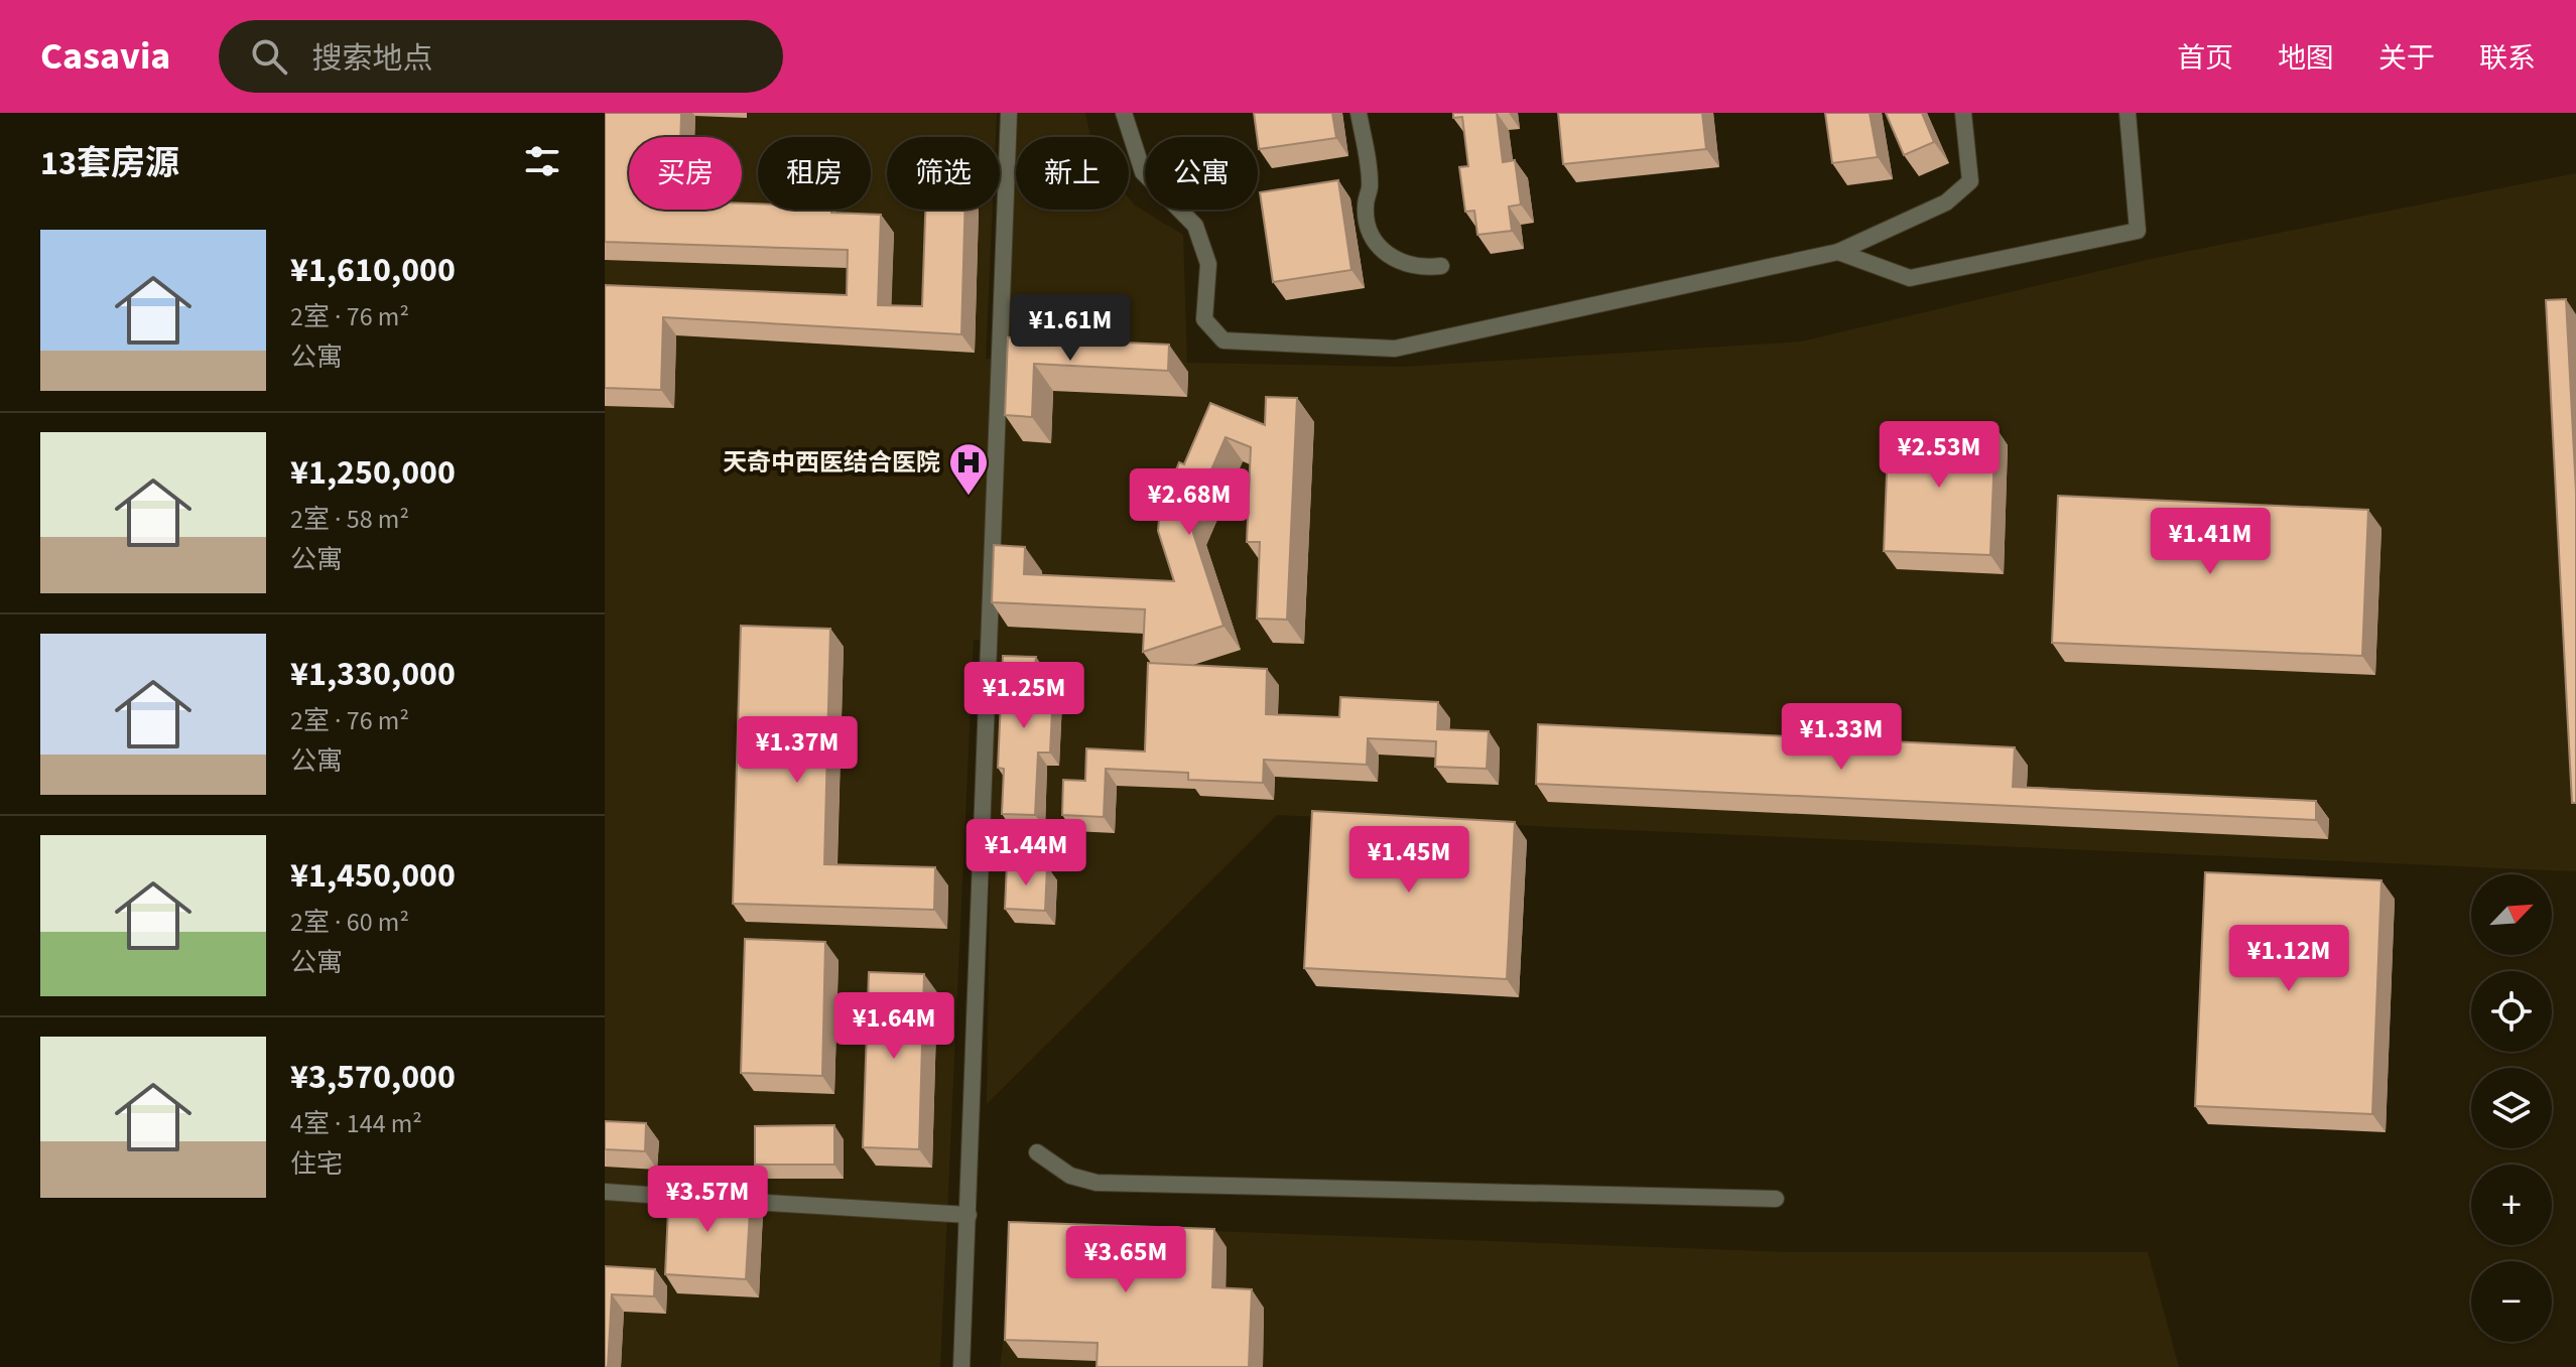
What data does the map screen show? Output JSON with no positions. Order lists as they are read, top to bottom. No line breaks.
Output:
{"places":{"hospital":["天奇中西医结合医院"]},"north":"top right","page":{"header":"Casavia","search":"搜索地点","nav":["首页","地图","关于","联系"],"heading":"13套房源","chip":["买房","租房","筛选","新上","公寓"],"list":[{"name":"¥1,610,000","note":"2室 · 76 m² · 公寓"},{"name":"¥1,250,000","note":"2室 · 58 m² · 公寓"},{"name":"¥1,330,000","note":"2室 · 76 m² · 公寓"},{"name":"¥1,450,000","note":"2室 · 60 m² · 公寓"},{"name":"¥3,570,000","note":"4室 · 144 m² · 住宅"}],"price":["¥1.61M","¥2.53M","¥2.68M","¥1.41M","¥1.25M","¥1.33M","¥1.37M","¥1.44M","¥1.45M","¥1.12M","¥1.64M","¥3.57M","¥3.65M"],"map_buttons":["+","−"]}}
